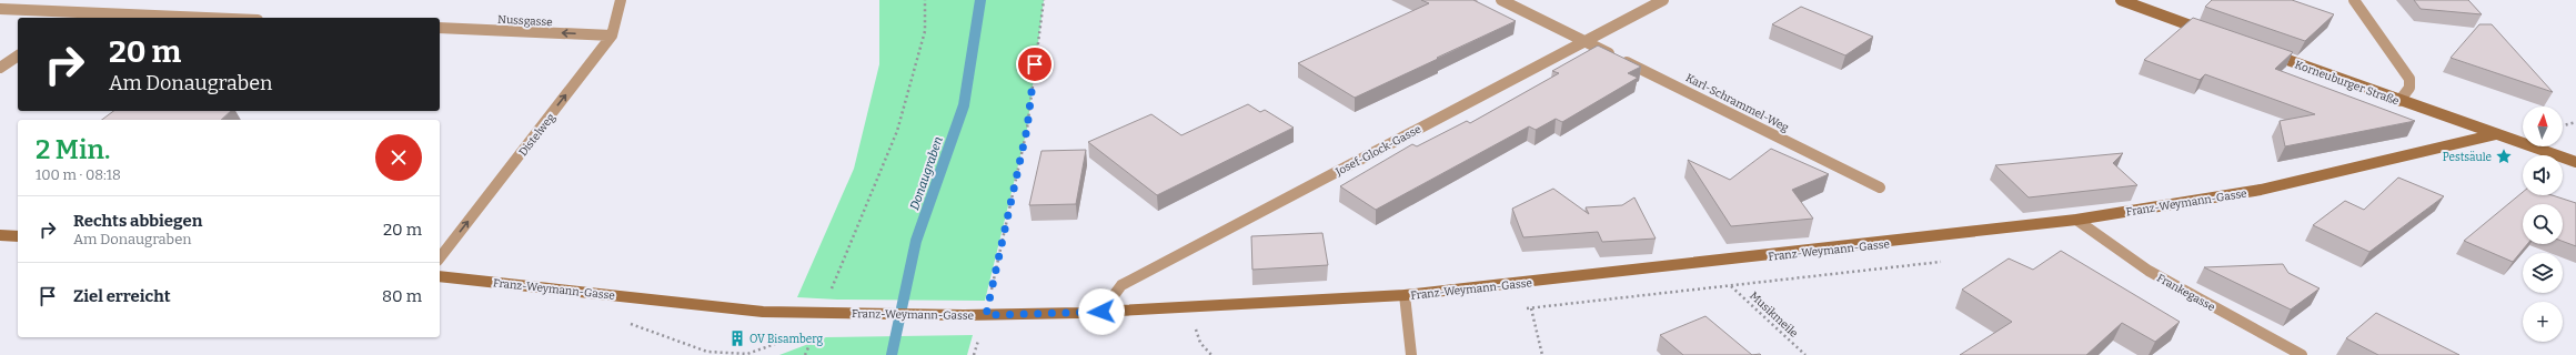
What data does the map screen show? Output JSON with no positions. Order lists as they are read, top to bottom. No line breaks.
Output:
{"streets":{"street":["Nussgasse","Korneuburger Straße","Karl-Schrammel-Weg","Distelweg","Josef-Glock-Gasse","Franz-Weymann-Gasse","Frankegasse"],"path":["Musikmeile"]},"crossings":[["Nussgasse","Distelweg"],["Korneuburger Straße","Franz-Weymann-Gasse"],["Karl-Schrammel-Weg","Josef-Glock-Gasse"],["Josef-Glock-Gasse","Franz-Weymann-Gasse"],["Franz-Weymann-Gasse","Frankegasse"]],"one_way":["Nussgasse","Distelweg"],"water":["Donaugraben"],"places":{"place":["Pestsäule"],"building":["OV Bisamberg"]},"north":"top","page":{"turn":["20 m","Am Donaugraben"],"map_buttons":"+","heading":["2 Min.","100 m · 08:18"],"list":[{"name":"Rechts abbiegen","note":"Am Donaugraben","value":"20 m"},{"name":"Ziel erreicht","value":"80 m"}]}}
